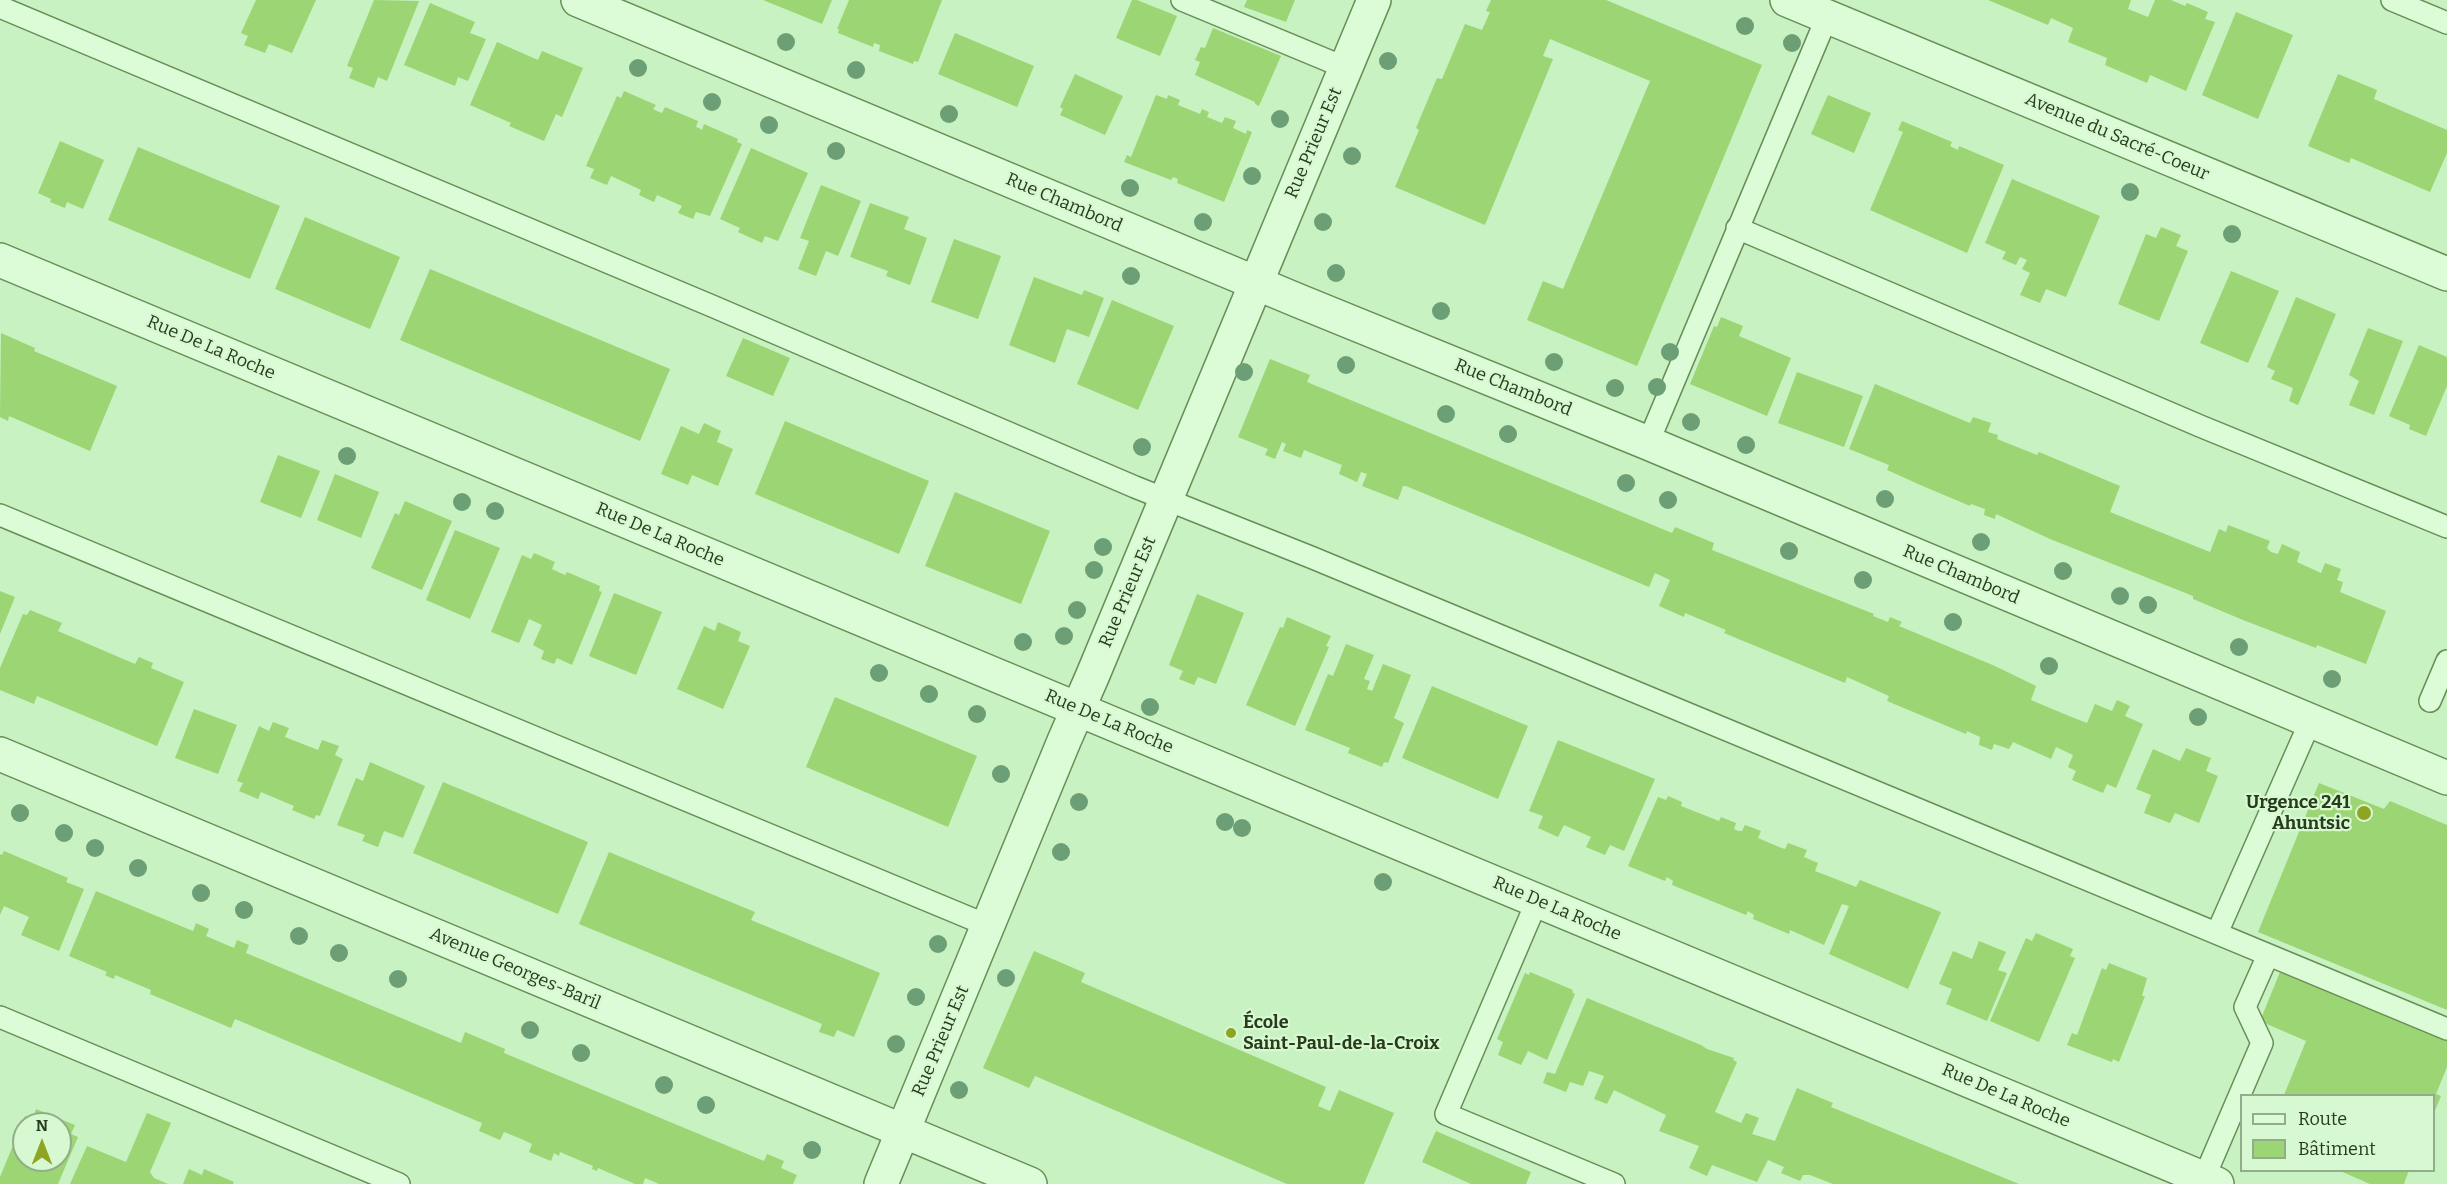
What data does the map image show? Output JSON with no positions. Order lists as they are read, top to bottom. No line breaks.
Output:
{"streets":{"street":["Avenue du Sacré-Coeur","Rue Prieur Est","Rue Chambord","Rue De La Roche","Avenue Georges-Baril"]},"crossings":[["Rue Prieur Est","Rue Chambord"],["Rue Prieur Est","Rue De La Roche"],["Rue Prieur Est","Avenue Georges-Baril"]],"places":["Urgence 241 Ahuntsic","École Saint-Paul-de-la-Croix"],"legend":["Route","Bâtiment"],"north":"top"}
